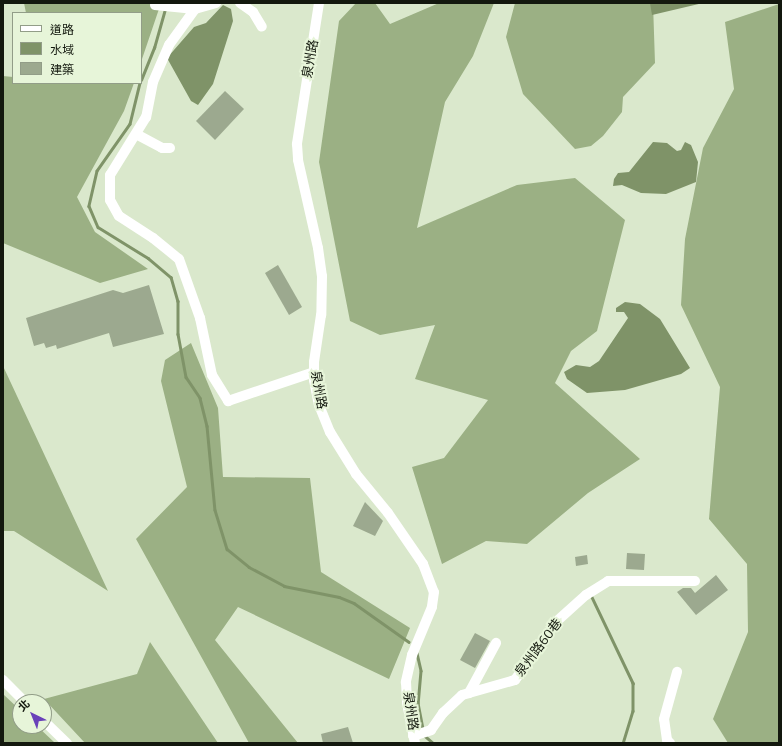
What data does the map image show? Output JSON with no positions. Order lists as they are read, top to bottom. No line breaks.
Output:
{"streets":{"street":["泉州路","泉州路60巷"]},"crossings":[["泉州路","泉州路60巷"]],"legend":["道路","水域","建築"],"north":"top left"}
